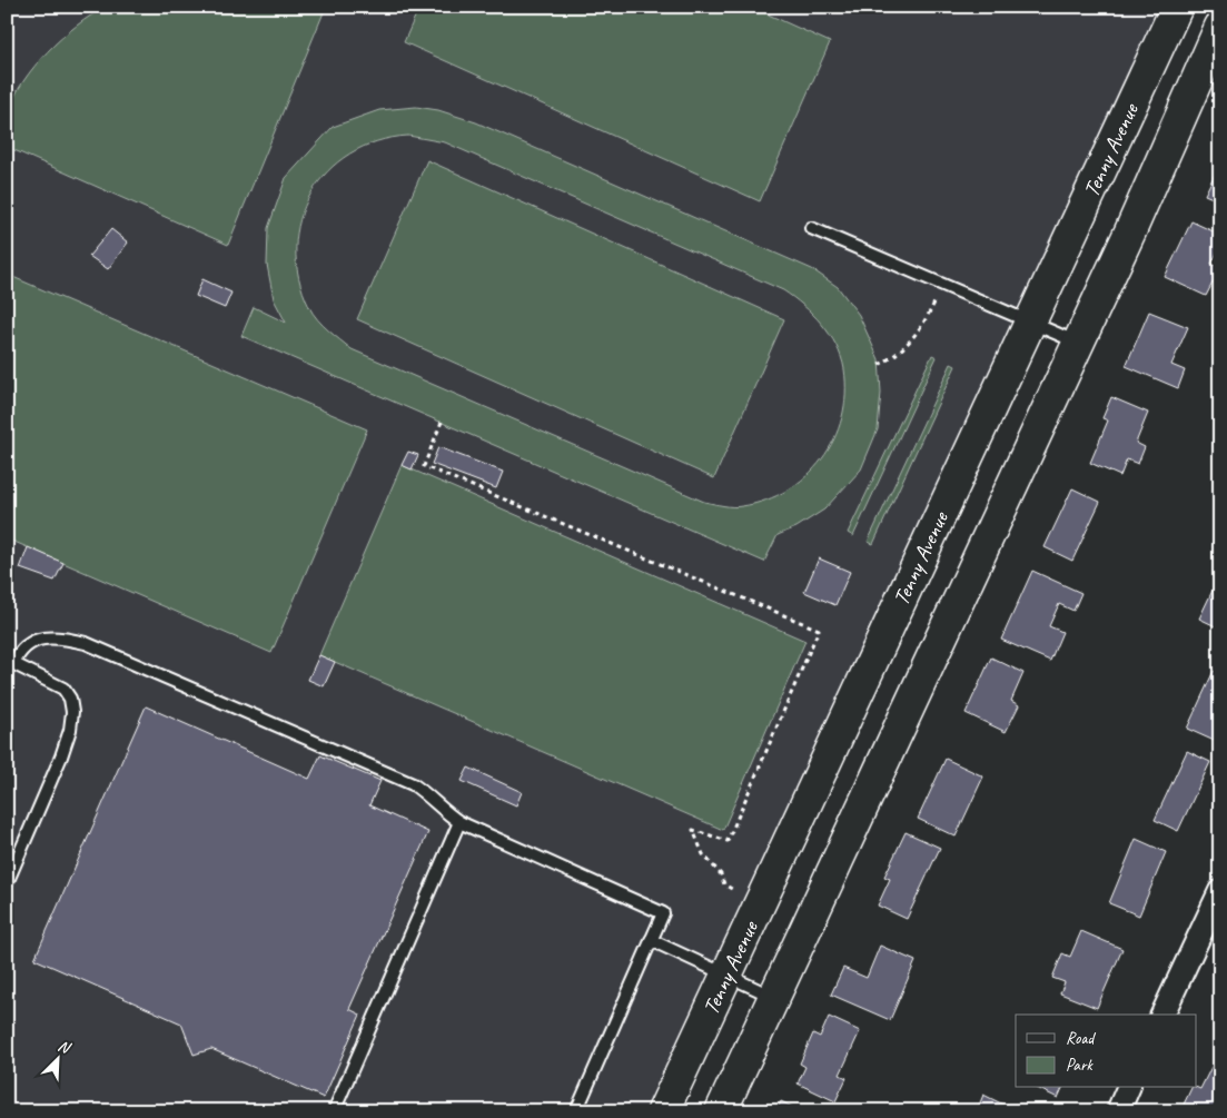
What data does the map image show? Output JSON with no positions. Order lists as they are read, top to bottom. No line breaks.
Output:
{"streets":{"street":["Tenny Avenue"]},"legend":["Road","Park"],"north":"top right"}
